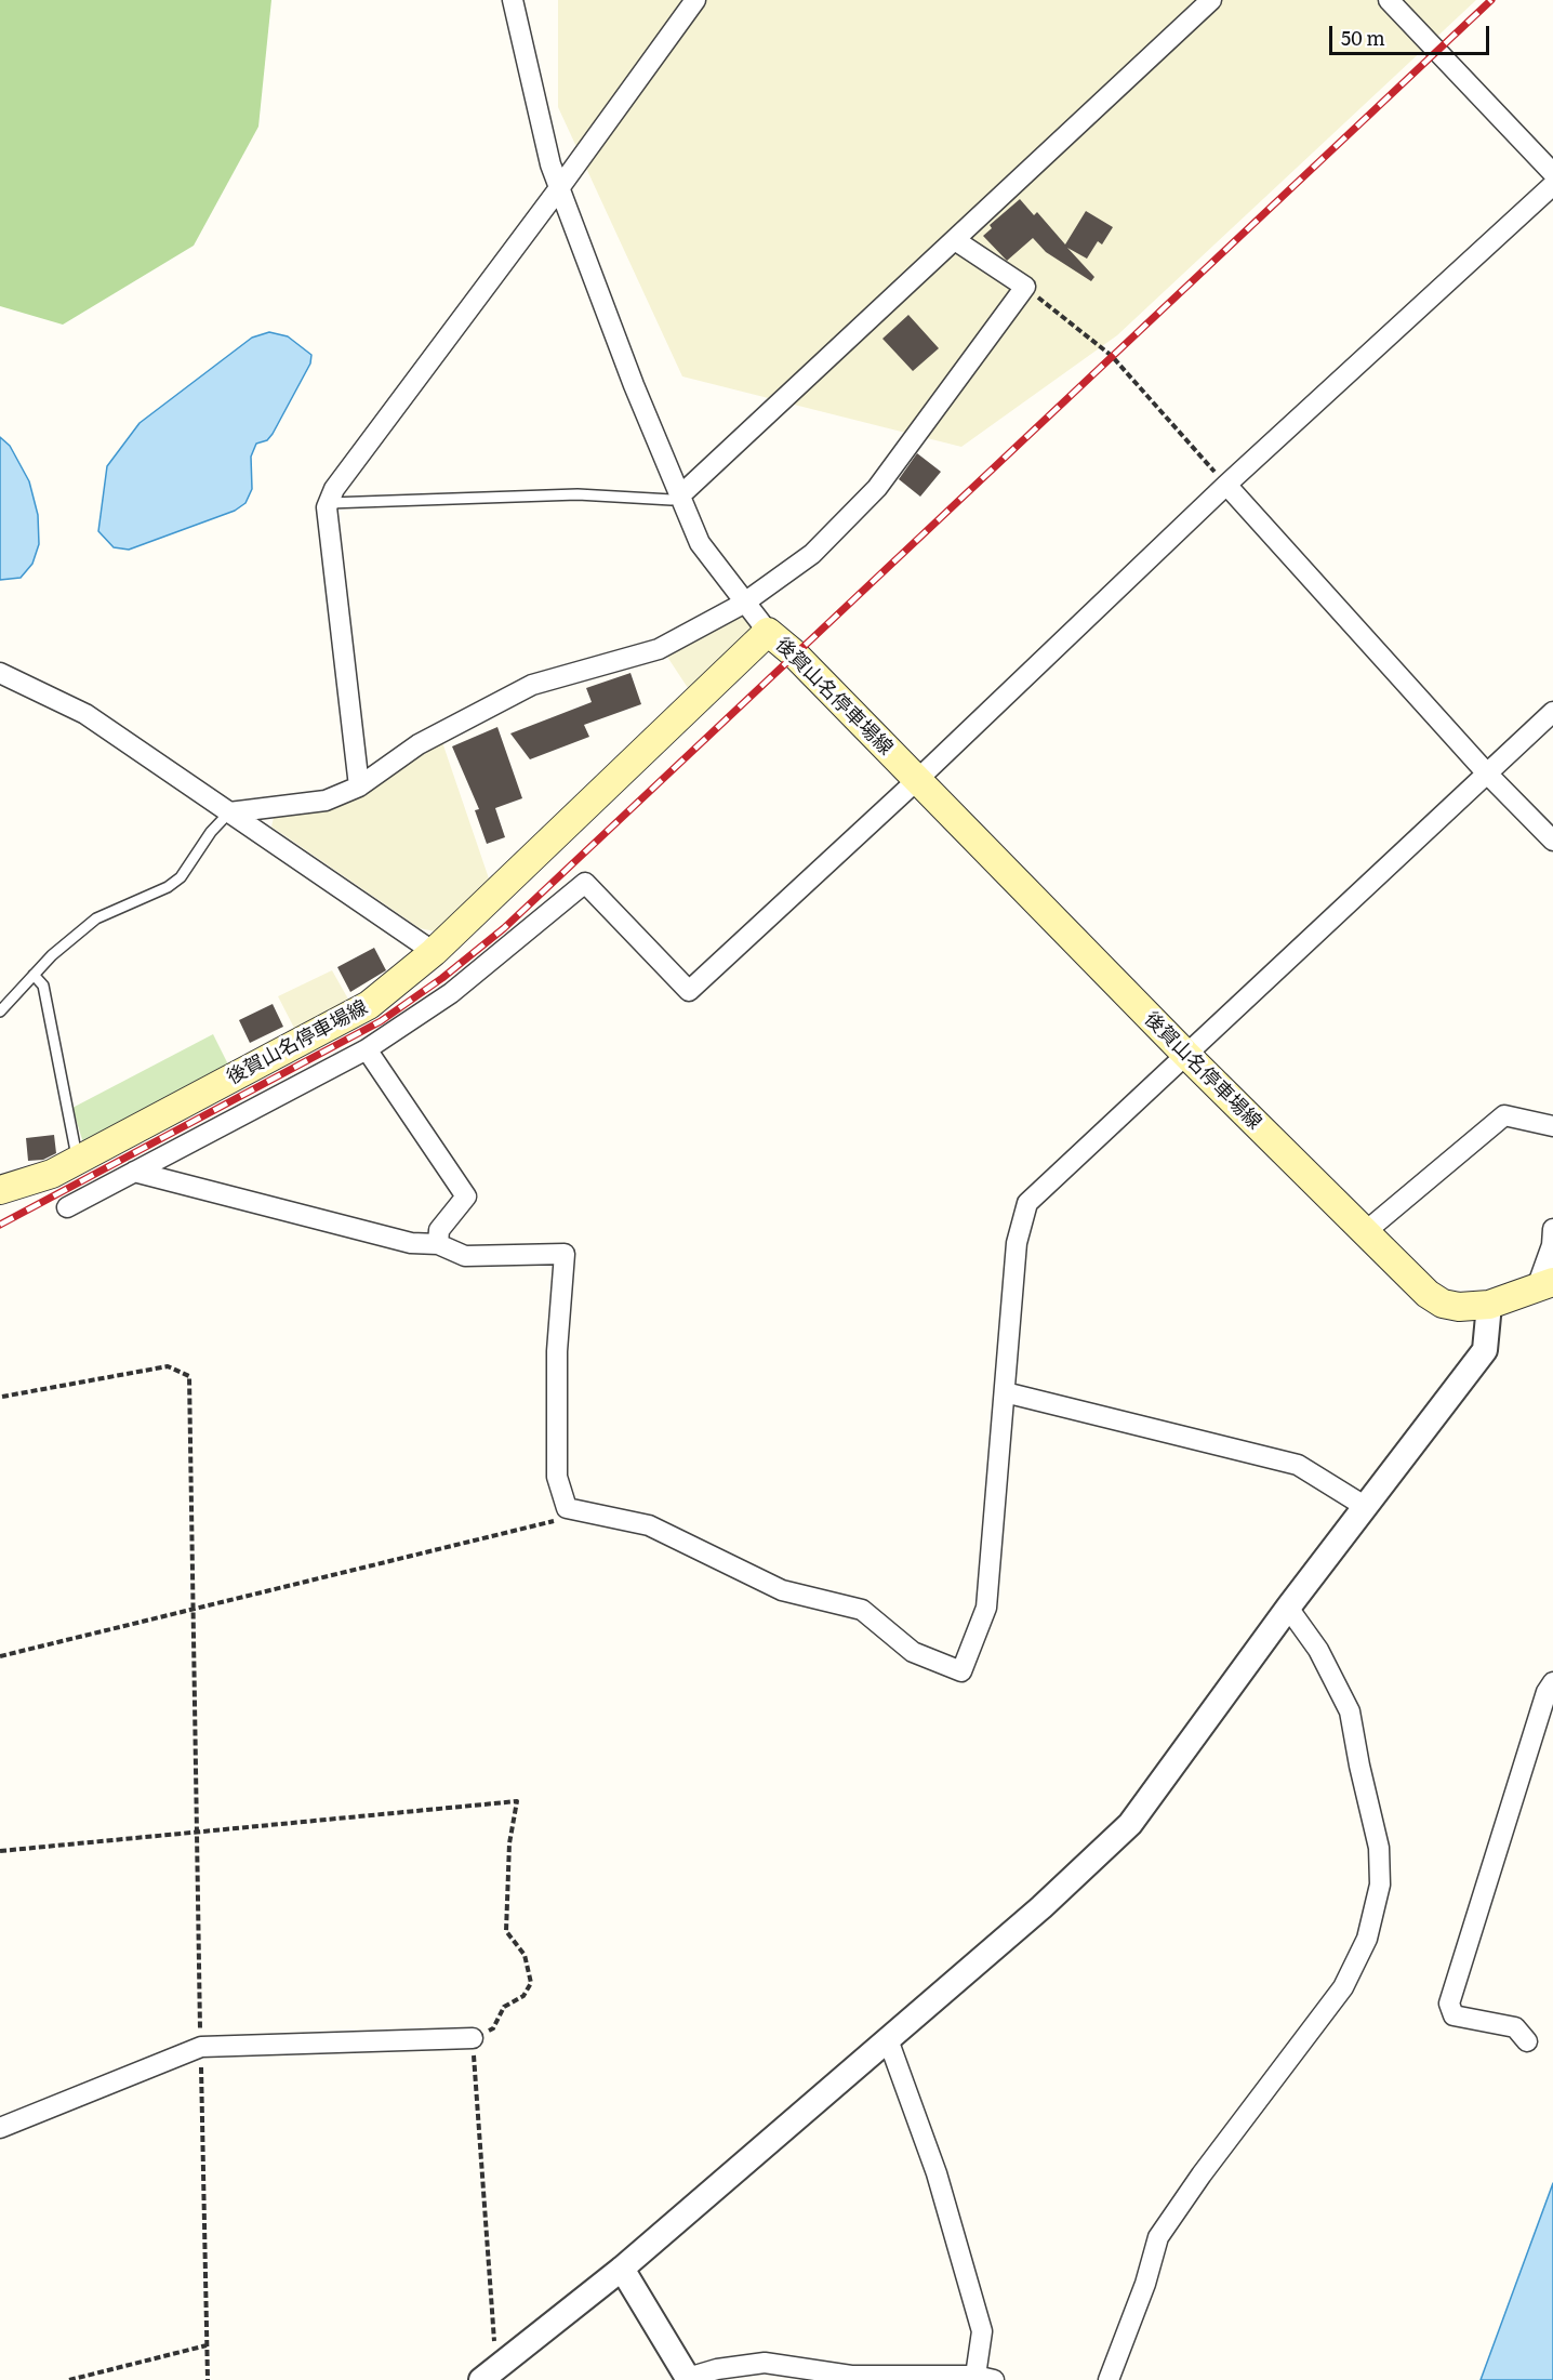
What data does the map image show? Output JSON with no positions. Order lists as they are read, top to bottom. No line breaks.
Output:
{"streets":{"main road":["後賀山名停車場線"]},"scale_bar":"50 m"}
